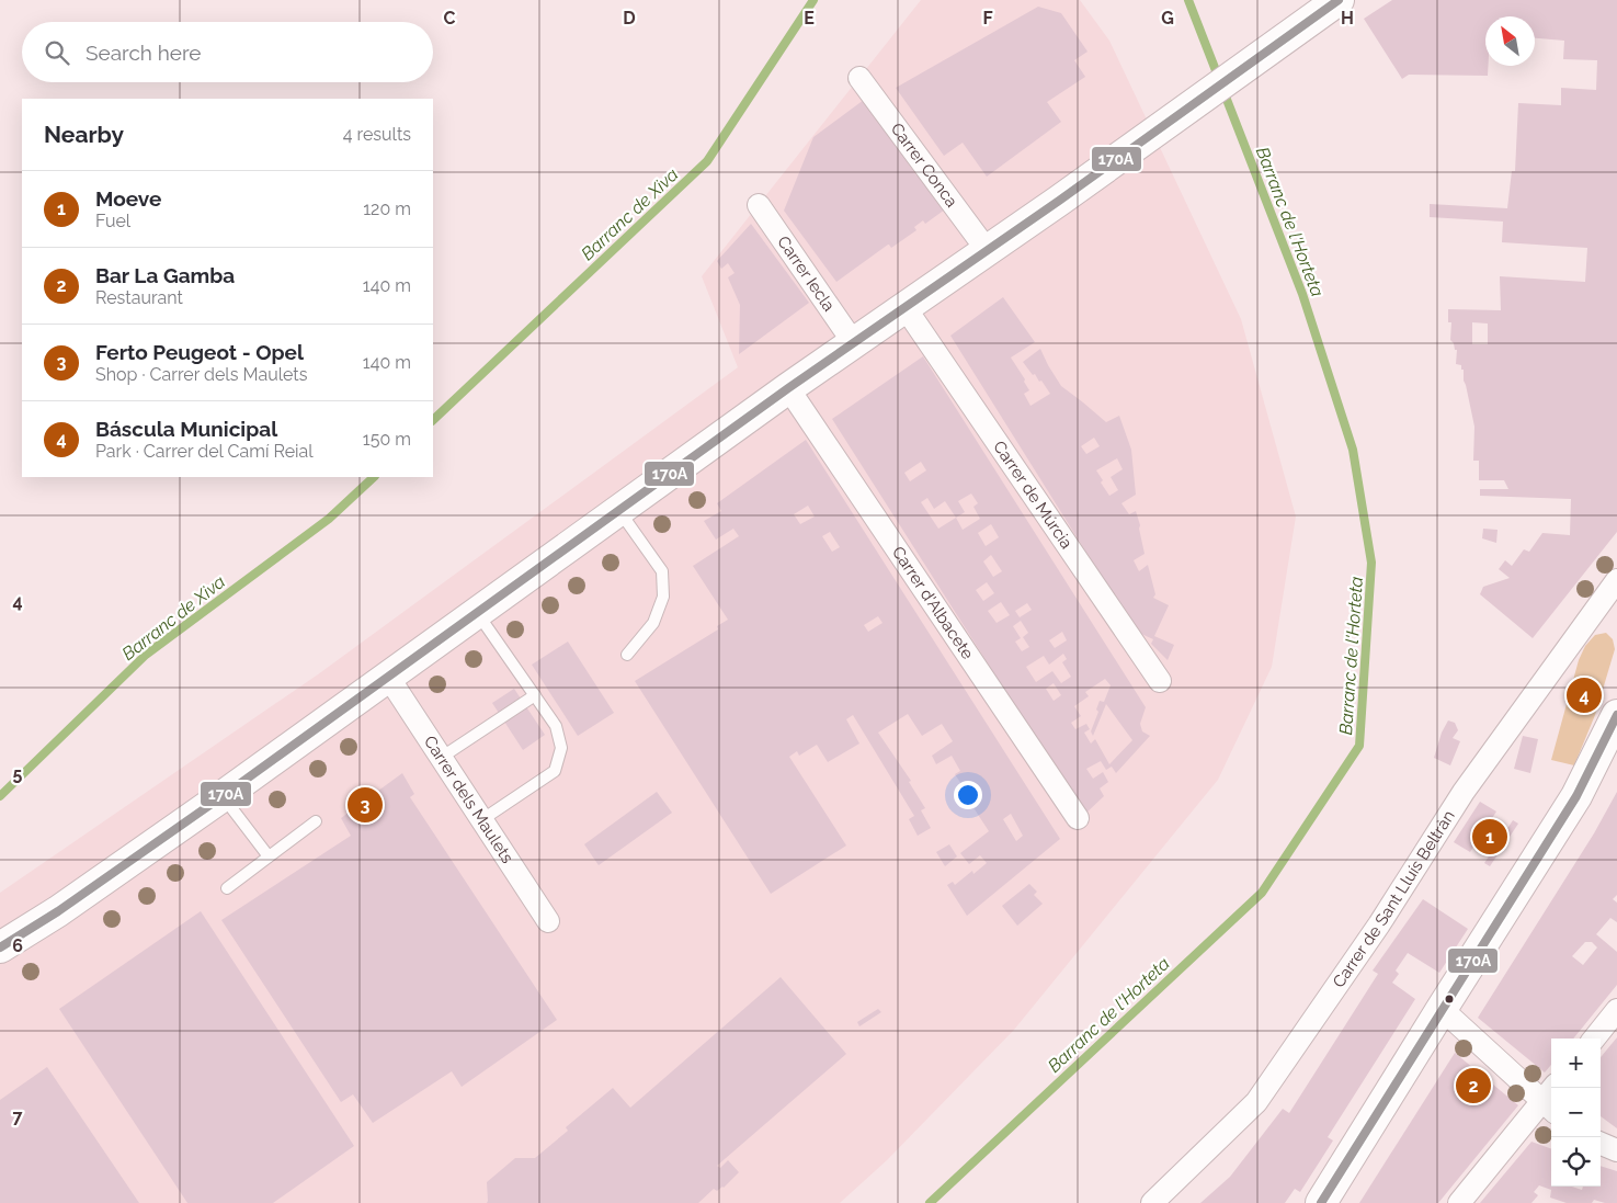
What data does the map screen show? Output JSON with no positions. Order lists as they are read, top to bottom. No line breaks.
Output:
{"streets":{"street":["Carrer Conca","Carrer Iecla","Carrer de Múrcia","Carrer d'Albacete","Carrer dels Maulets","Carrer de Sant Lluís Beltràn"]},"water":["Barranc de Xiva","Barranc de l'Horteta"],"lines":["transit line 170A"],"north":"top left","page":{"search":"Search here","heading":["Nearby","4 results"],"list":[{"mark":"1","name":"Moeve","note":"Fuel","value":"120 m"},{"mark":"2","name":"Bar La Gamba","note":"Restaurant","value":"140 m"},{"mark":"3","name":"Ferto Peugeot - Opel","note":"Shop · Carrer dels Maulets","value":"140 m"},{"mark":"4","name":"Báscula Municipal","note":"Park · Carrer del Camí Reial","value":"150 m"}],"pins":["4","3","1","2"],"map_buttons":["+","−"]},"grid":{"columns":["C","D","E","F","G","H"],"rows":["4","5","6","7"]}}
